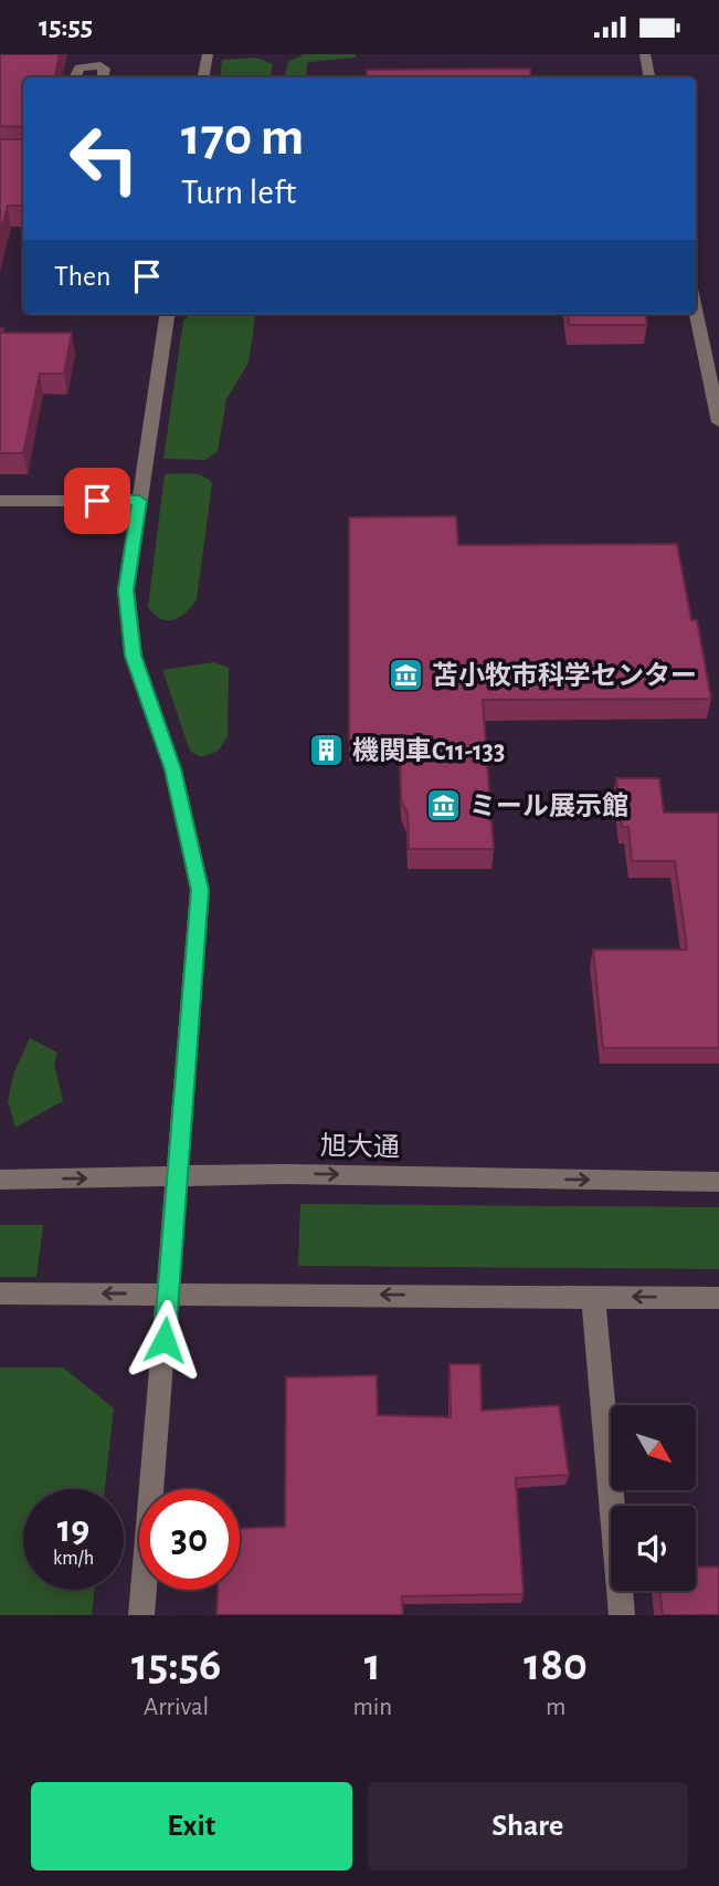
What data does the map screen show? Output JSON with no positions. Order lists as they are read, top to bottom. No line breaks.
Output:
{"streets":{"street":["旭大通"]},"places":{"museum":["苫小牧市科学センター","ミール展示館"],"building":["機関車C11-133"]},"north":"bottom right","page":{"status":"15:55","turn":["170 m","Turn left"],"then":"Then","speed":"19 km/h","limit":"30","eta":["15:56","Arrival","1","min","180","m"],"buttons":["Exit","Share"]}}
